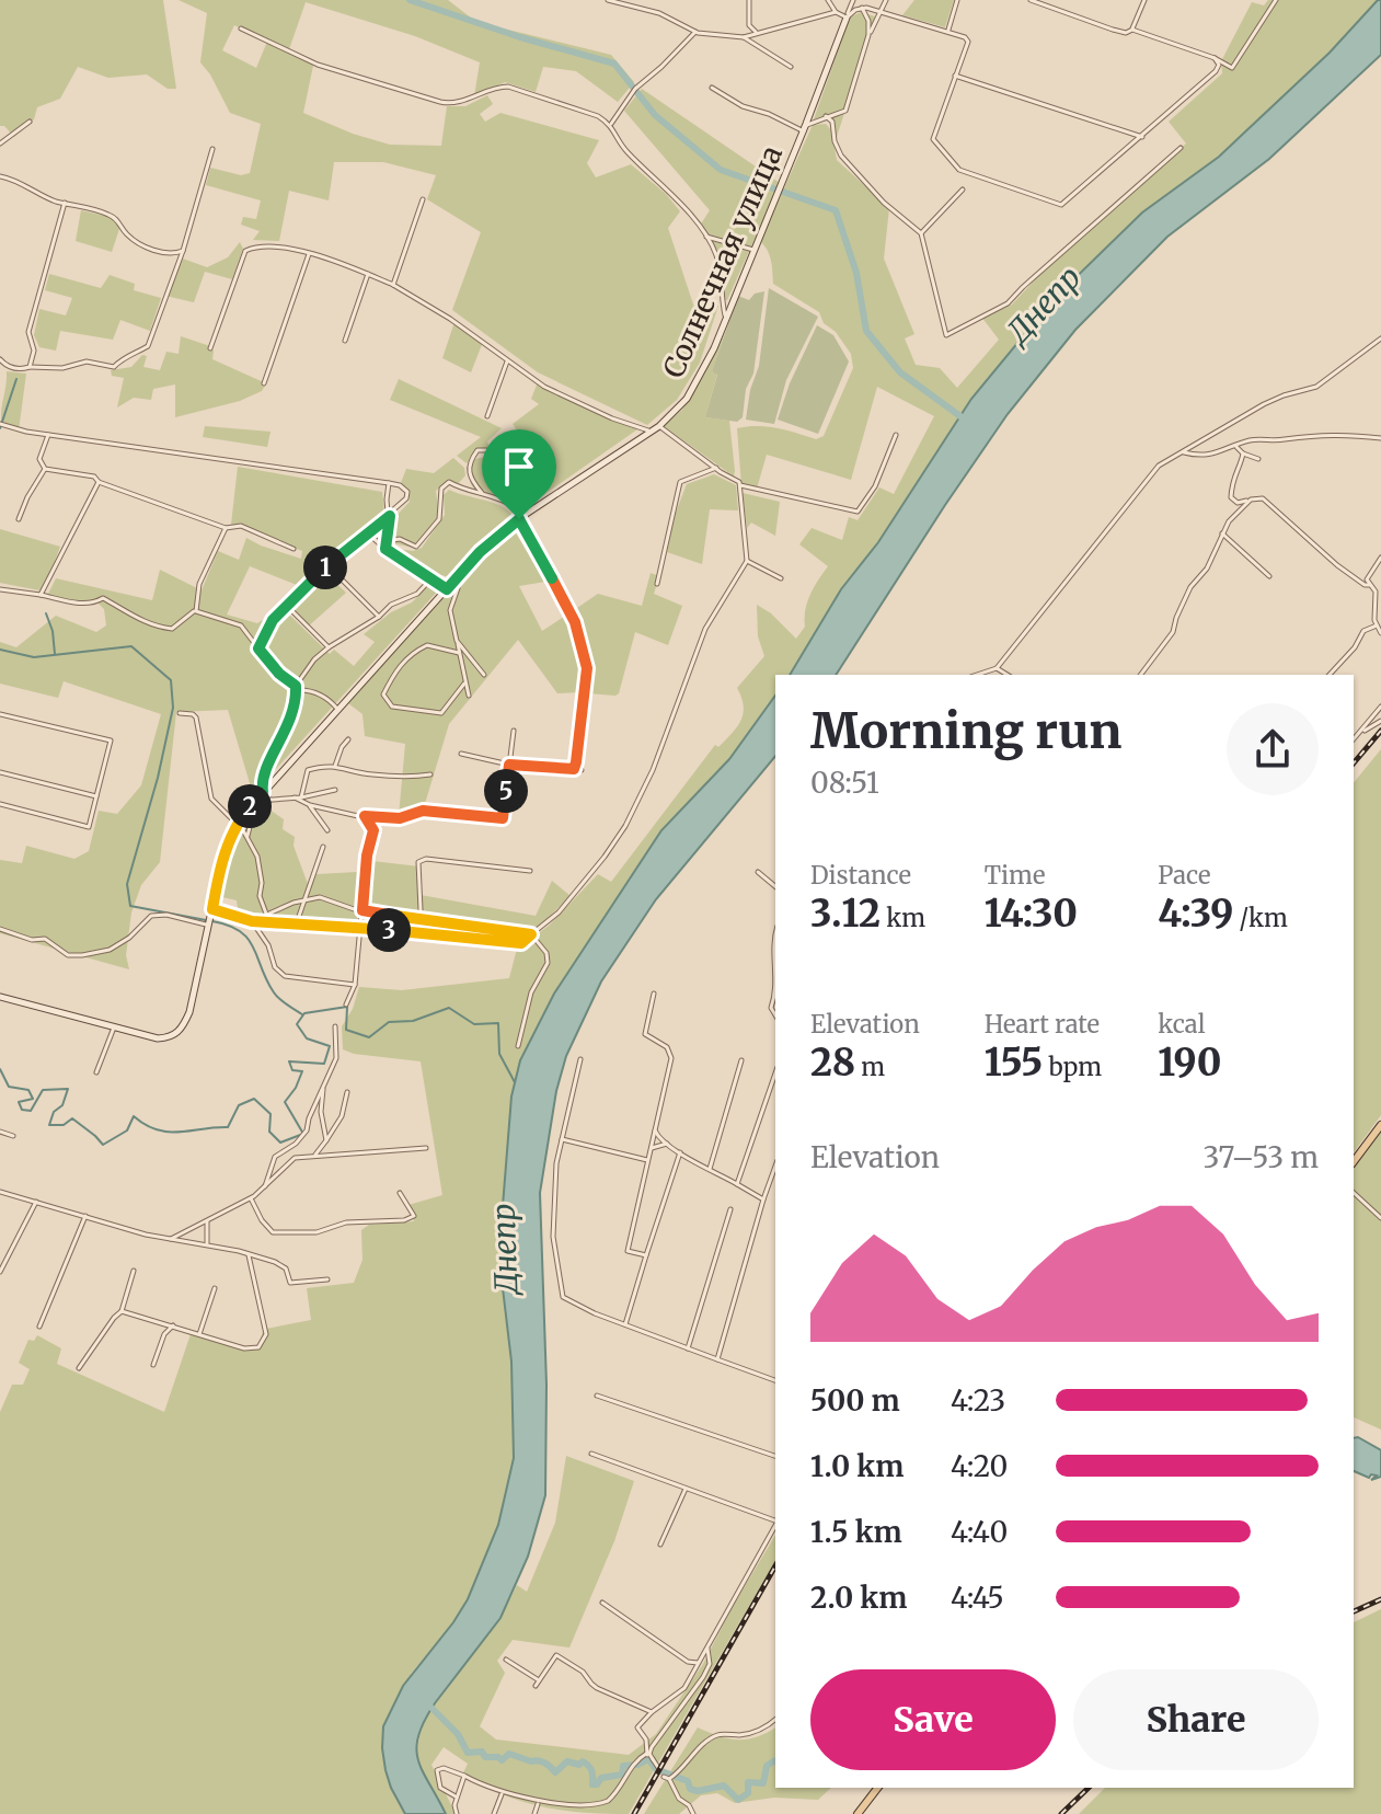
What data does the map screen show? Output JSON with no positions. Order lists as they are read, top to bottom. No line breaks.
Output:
{"streets":{"street":["Солнечная улица"]},"water":["Днепр"],"page":{"pins":["1","5","2","3"],"heading":["Morning run","08:51"],"stats":[["Distance","3.12 km"],["Time","14:30"],["Pace","4:39 /km"],["Elevation","28 m"],["Heart rate","155 bpm"],["kcal","190"]],"chart":["Elevation","37–53 m"],"list":[{"name":"500 m","note":"4:23"},{"name":"1.0 km","note":"4:20"},{"name":"1.5 km","note":"4:40"},{"name":"2.0 km","note":"4:45"}],"buttons":["Save","Share"]}}
